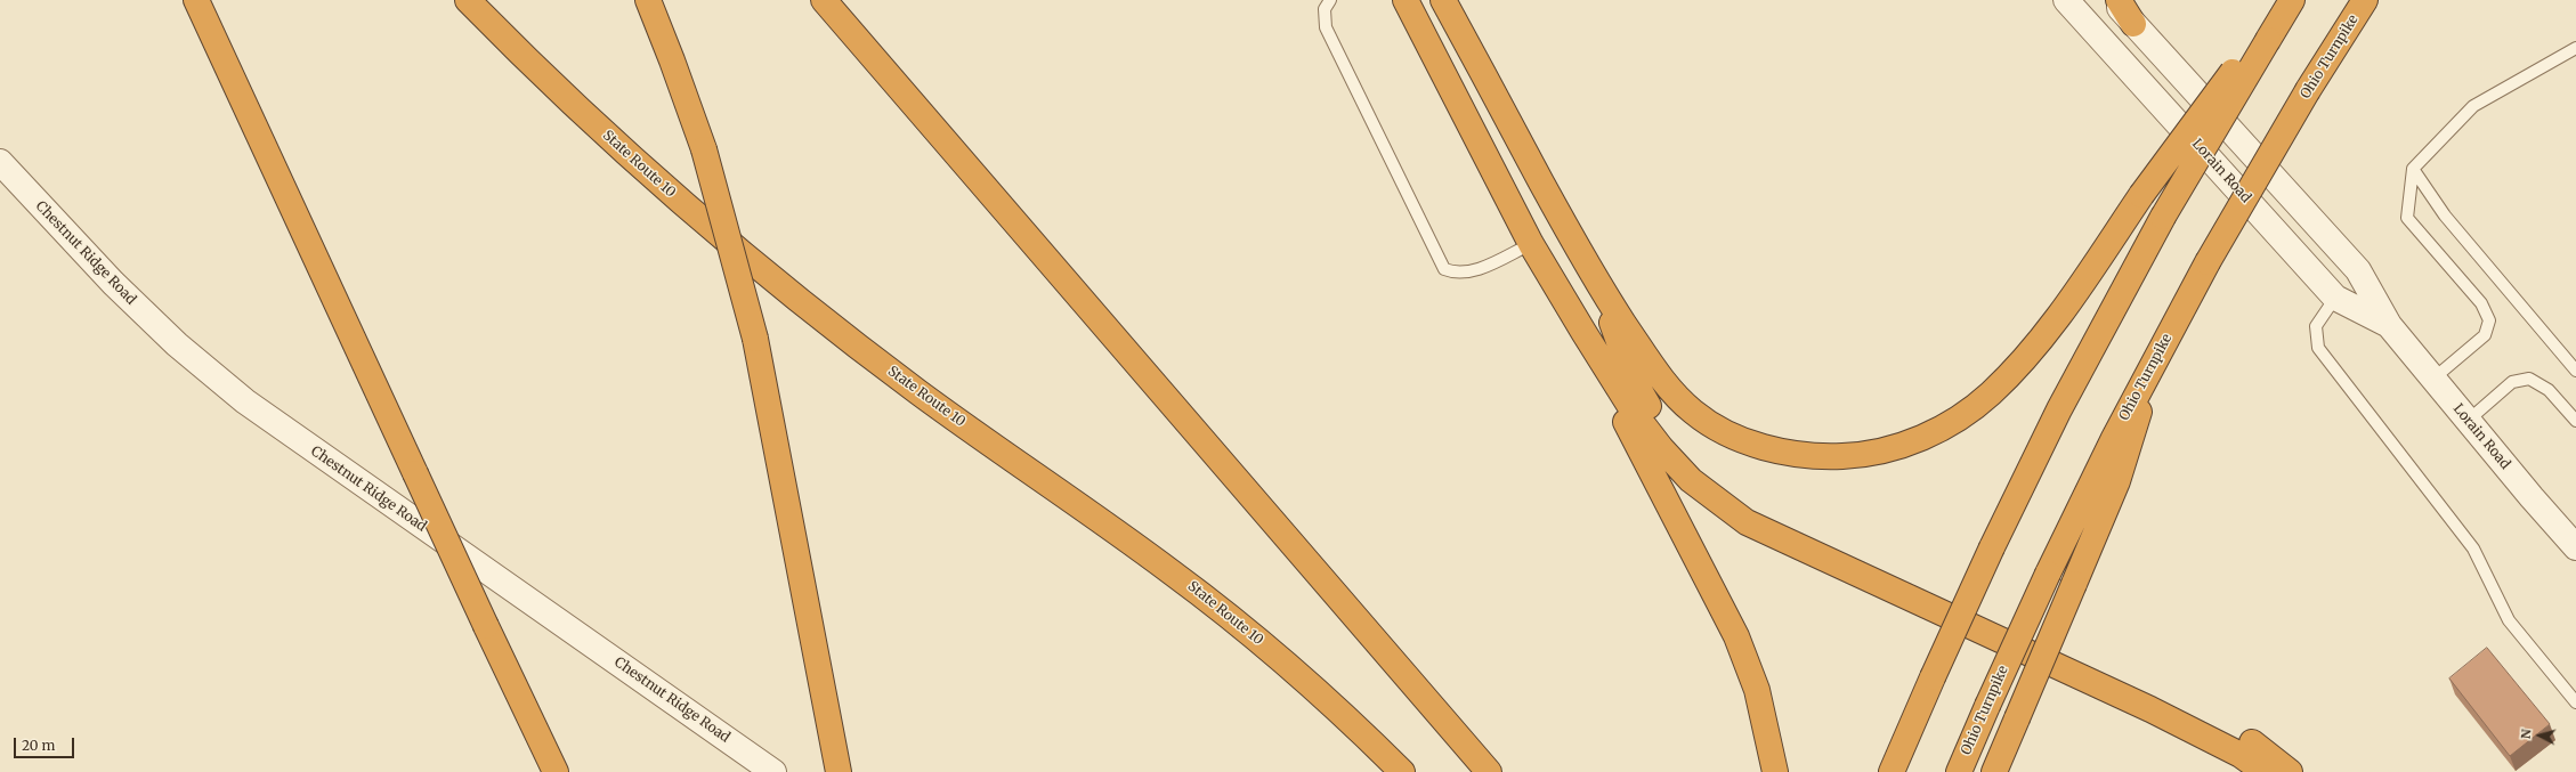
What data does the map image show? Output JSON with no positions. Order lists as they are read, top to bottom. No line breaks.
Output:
{"streets":{"highway":["Ohio Turnpike","State Route 10"],"street":["Lorain Road","Chestnut Ridge Road"]},"scale_bar":"20 m","north":"left"}
